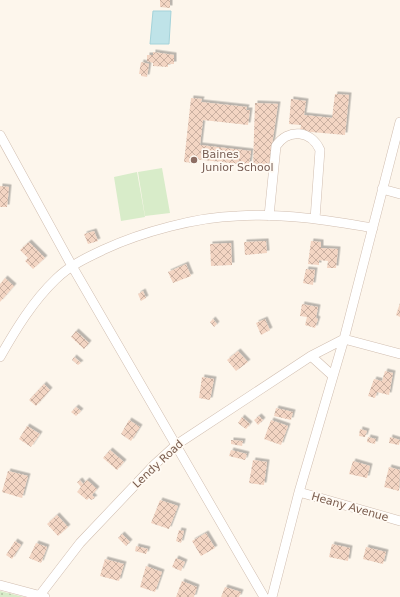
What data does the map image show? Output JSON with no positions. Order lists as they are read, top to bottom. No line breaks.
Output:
{"streets":{"street":["Lendy Road","Heany Avenue"]},"places":["Baines Junior School"]}
